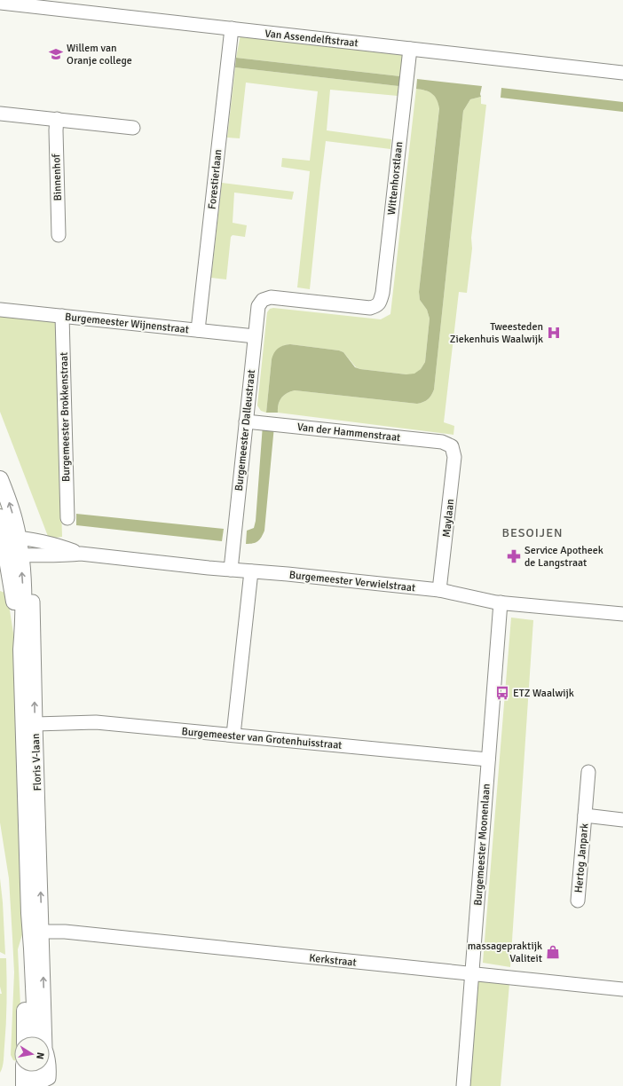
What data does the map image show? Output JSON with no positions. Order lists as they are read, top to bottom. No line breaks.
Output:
{"streets":{"street":["Van Assendelftstraat","Binnenhof","Wittenhorstlaan","Forestierlaan","Burgemeester Wijnenstraat","Burgemeester Brokkenstraat","Burgemeester Dalleustraat","Van der Hammenstraat","Maylaan","Burgemeester Verwielstraat","Burgemeester van Grotenhuisstraat","Floris V-laan","Burgemeester Moonenlaan","Hertog Janpark","Kerkstraat"]},"crossings":[["Van Assendelftstraat","Wittenhorstlaan"],["Van Assendelftstraat","Forestierlaan"],["Wittenhorstlaan","Burgemeester Dalleustraat"],["Forestierlaan","Burgemeester Wijnenstraat"],["Burgemeester Wijnenstraat","Burgemeester Brokkenstraat"],["Burgemeester Wijnenstraat","Burgemeester Dalleustraat"],["Burgemeester Dalleustraat","Van der Hammenstraat"],["Burgemeester Dalleustraat","Burgemeester Verwielstraat"],["Van der Hammenstraat","Maylaan"],["Maylaan","Burgemeester Verwielstraat"],["Burgemeester Verwielstraat","Floris V-laan"],["Burgemeester Verwielstraat","Burgemeester Moonenlaan"],["Burgemeester van Grotenhuisstraat","Floris V-laan"],["Burgemeester van Grotenhuisstraat","Burgemeester Moonenlaan"],["Floris V-laan","Kerkstraat"],["Burgemeester Moonenlaan","Kerkstraat"]],"districts":["BESOIJEN"],"places":{"school or university":["Willem van Oranje college"],"hospital":["Tweesteden Ziekenhuis Waalwijk"],"pharmacy":["Service Apotheek de Langstraat"],"bus stop":["ETZ Waalwijk"],"shop":["massagepraktijk Valiteit"]},"north":"right"}
